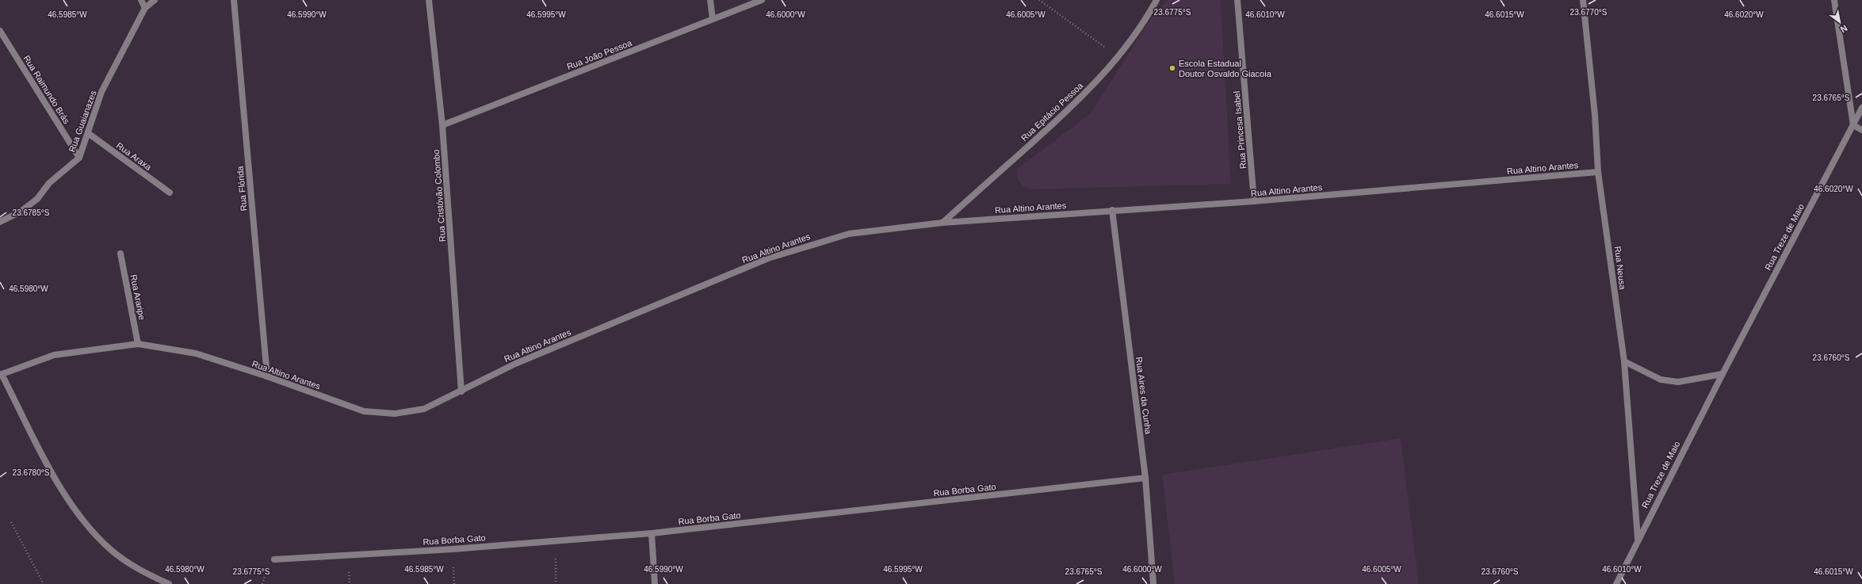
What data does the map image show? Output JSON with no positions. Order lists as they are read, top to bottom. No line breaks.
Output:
{"streets":{"street":["Rua João Pessoa","Rua Raimundo Brás","Rua Epitácio Pessoa","Rua Guaianazes","Rua Princesa Isabel","Rua Araxa","Rua Altino Arantes","Rua Flórida","Rua Cristóvão Colombo","Rua Treze de Maio","Rua Neusa","Rua Araripe","Rua Aires da Cunha","Rua Borba Gato"]},"crossings":[["Rua João Pessoa","Rua Cristóvão Colombo"],["Rua Raimundo Brás","Rua Guaianazes"],["Rua Epitácio Pessoa","Rua Altino Arantes"],["Rua Guaianazes","Rua Araxa"],["Rua Princesa Isabel","Rua Altino Arantes"],["Rua Altino Arantes","Rua Flórida"],["Rua Altino Arantes","Rua Cristóvão Colombo"],["Rua Altino Arantes","Rua Neusa"],["Rua Altino Arantes","Rua Araripe"],["Rua Altino Arantes","Rua Aires da Cunha"],["Rua Treze de Maio","Rua Neusa"],["Rua Aires da Cunha","Rua Borba Gato"]],"places":["Escola Estadual Doutor Osvaldo Giacoia"],"north":"bottom right","coordinates":["23.6770°S","23.6775°S","46.6020°W","46.5985°W","46.5990°W","46.5995°W","46.6000°W","46.6005°W","46.6010°W","46.6015°W","23.6765°S","23.6785°S","46.5980°W","23.6760°S","23.6780°S"]}
